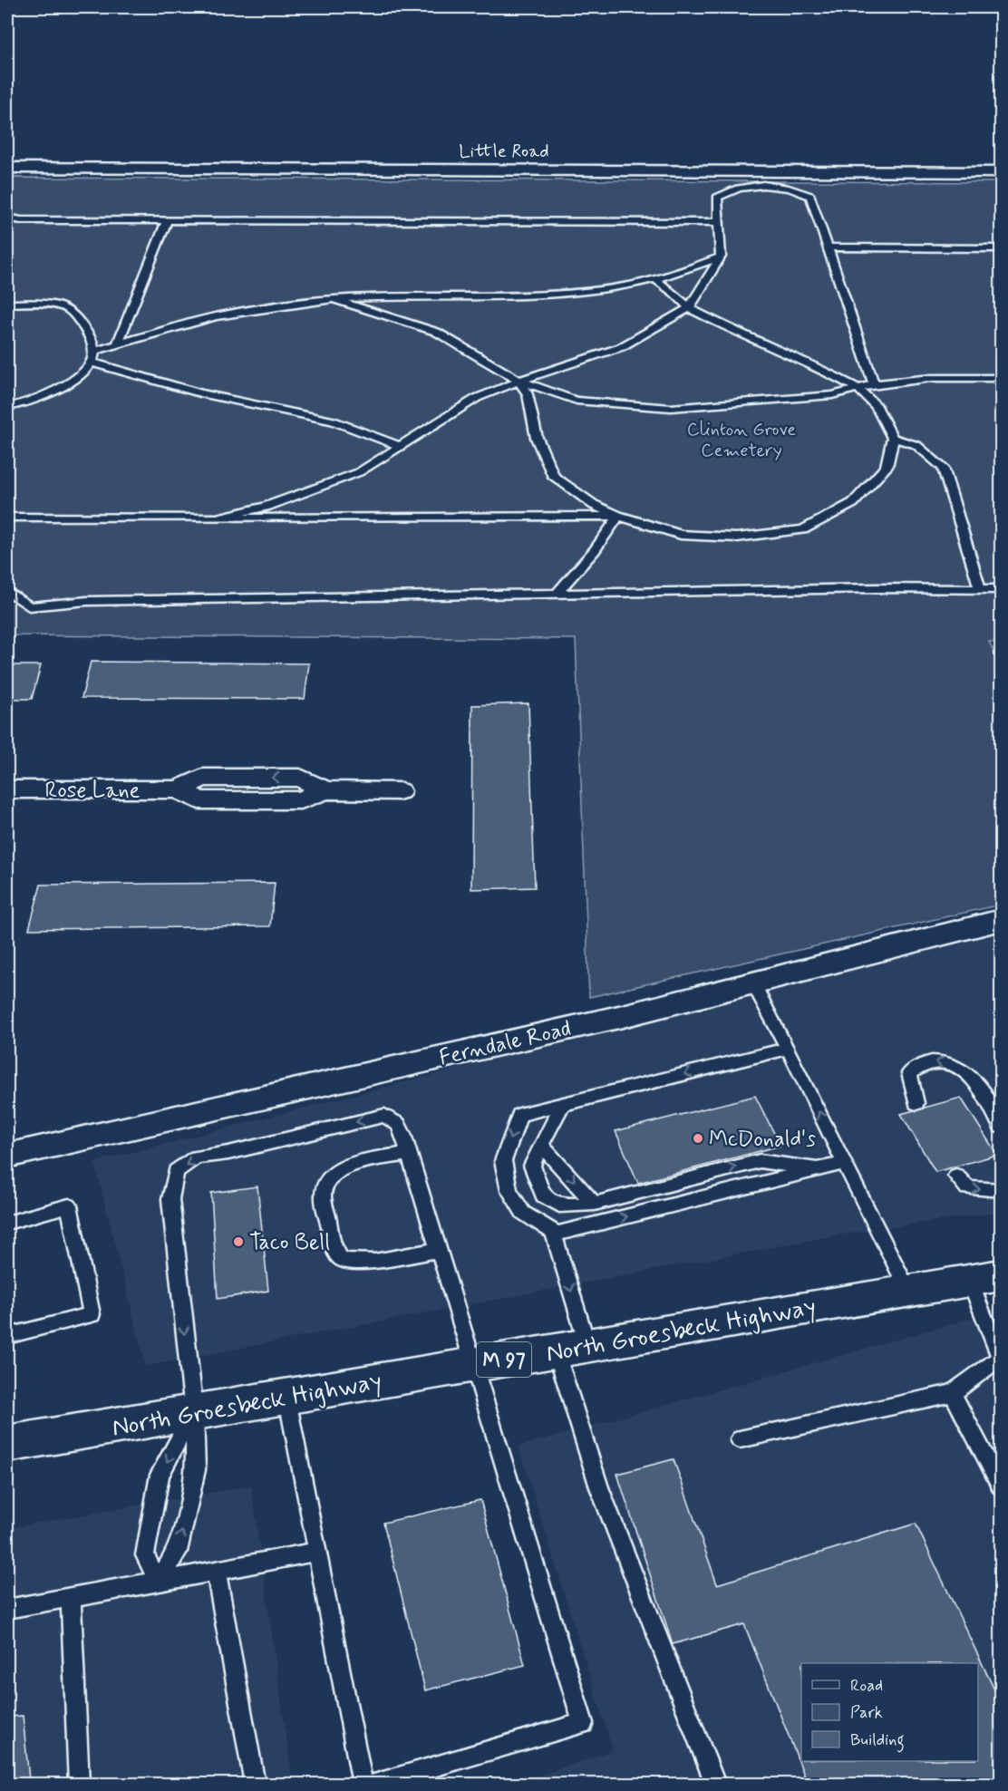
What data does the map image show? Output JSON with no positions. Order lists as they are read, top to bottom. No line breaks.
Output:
{"streets":{"main road":["North Groesbeck Highway","M 97"],"street":["Little Road","Rose Lane","Ferndale Road"]},"parks":["Clinton Grove Cemetery"],"places":["McDonald's","Taco Bell"],"legend":["Road","Park","Building"]}
